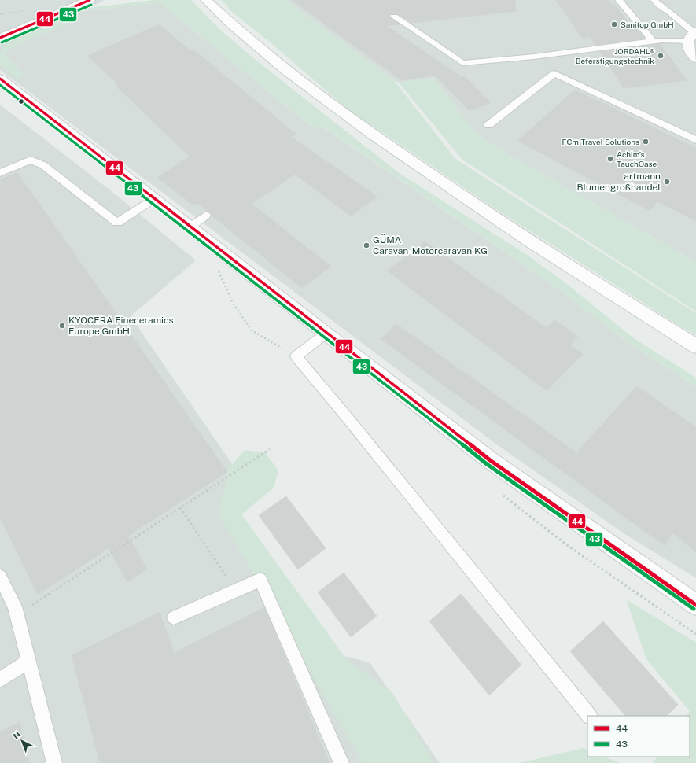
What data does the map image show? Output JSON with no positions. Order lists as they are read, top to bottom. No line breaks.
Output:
{"places":["Sanitop GmbH","JORDAHL® Beferstigungstechnik","FCm Travel Solutions","Achim's TauchOase","artmann Blumengroßhandel","GÜMA Caravan-Motorcaravan KG","KYOCERA Fineceramics Europe GmbH"],"lines":["transit line 44","transit line 43"],"legend":["44","43"],"north":"top left"}
